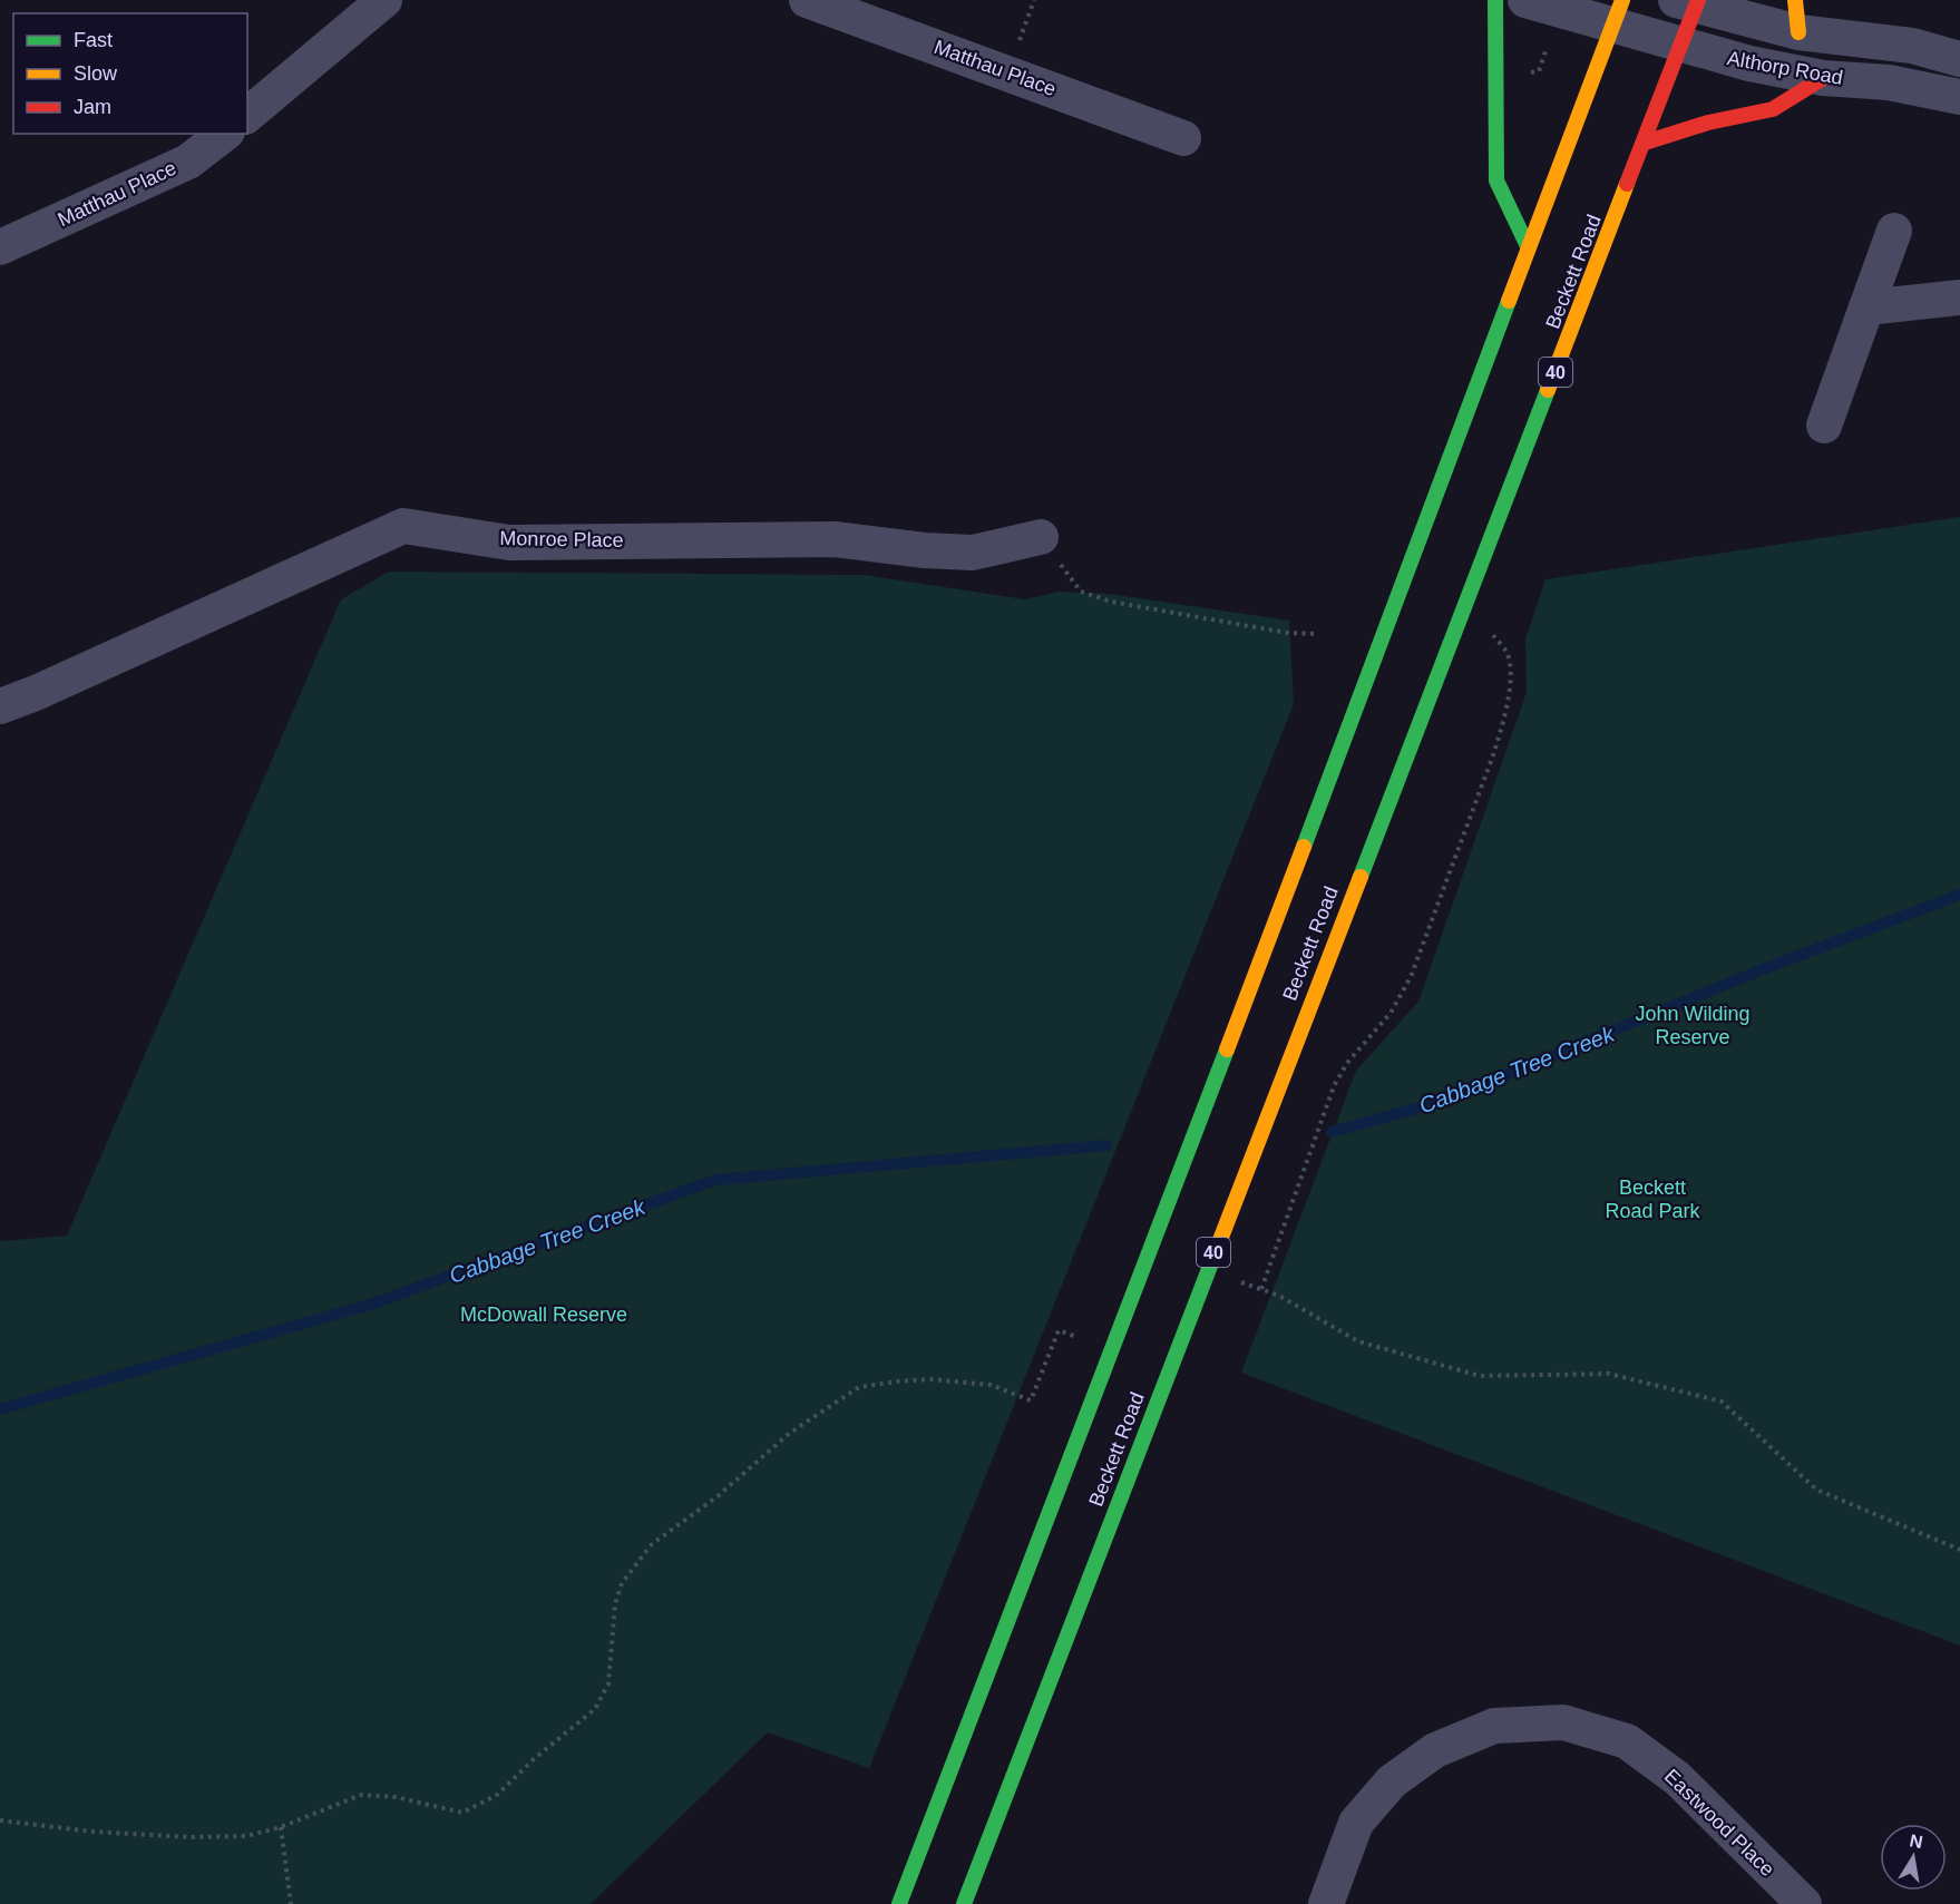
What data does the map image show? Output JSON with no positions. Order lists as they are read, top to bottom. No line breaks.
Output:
{"streets":{"main road":["Beckett Road","40"],"street":["Matthau Place","Althorp Road","Monroe Place","Eastwood Place"]},"crossings":[["Althorp Road","Beckett Road"]],"water":["Cabbage Tree Creek"],"parks":["John Wilding Reserve","Beckett Road Park","McDowall Reserve"],"legend":["Fast","Slow","Jam"],"north":"top"}
